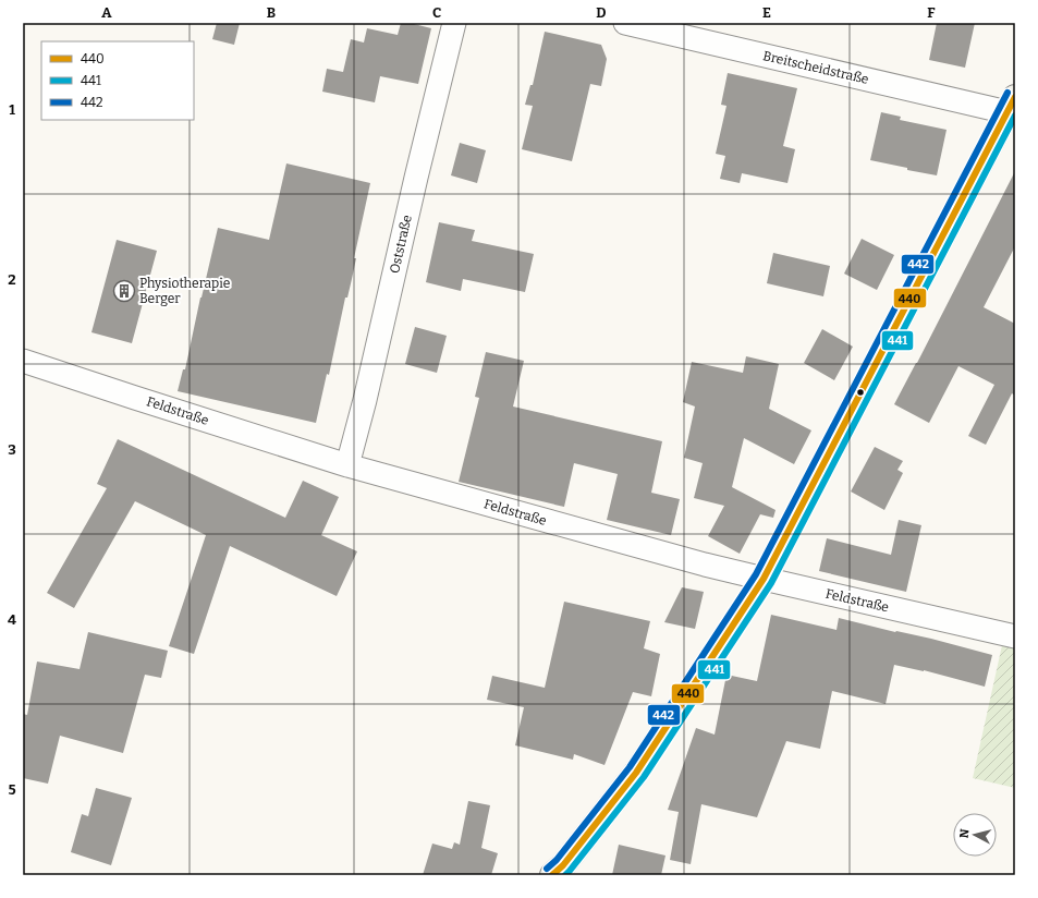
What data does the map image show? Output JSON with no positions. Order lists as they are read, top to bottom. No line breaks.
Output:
{"streets":{"street":["Breitscheidstraße","Oststraße","Feldstraße"]},"crossings":[["Oststraße","Feldstraße"]],"places":{"building":["Physiotherapie Berger"]},"lines":["transit line 442","transit line 440","transit line 441"],"legend":["440","441","442"],"north":"left","grid":{"columns":["A","B","C","D","E","F"],"rows":["1","2","3","4","5"]}}
